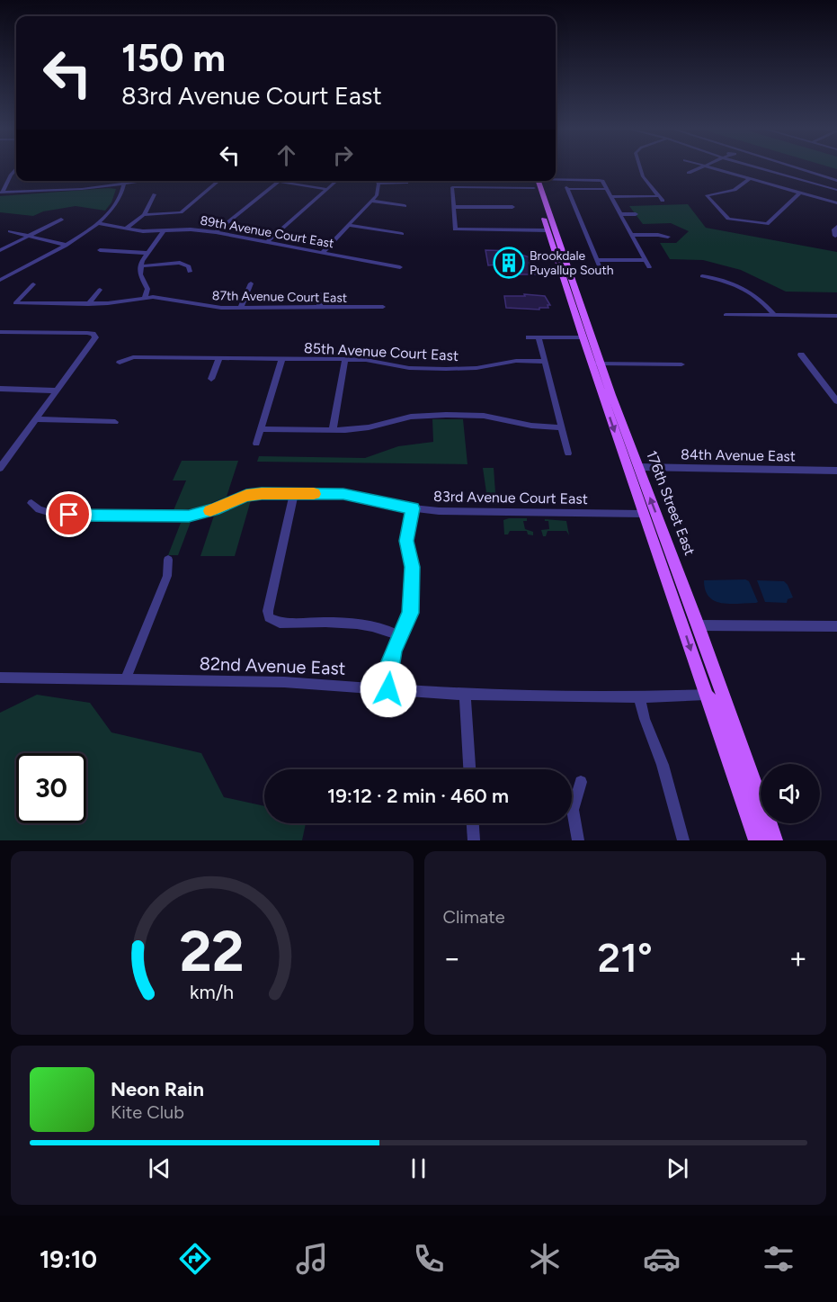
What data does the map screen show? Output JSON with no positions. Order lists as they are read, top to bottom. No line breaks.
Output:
{"streets":{"main road":["176th Street East"],"street":["89th Avenue Court East","87th Avenue Court East","85th Avenue Court East","84th Avenue East","83rd Avenue Court East","82nd Avenue East"]},"crossings":[["84th Avenue East","176th Street East"],["83rd Avenue Court East","176th Street East"],["176th Street East","82nd Avenue East"]],"places":{"building":["Brookdale Puyallup South"]},"page":{"turn":["150 m","83rd Avenue Court East"],"limit":"30","trip":"19:12 · 2 min · 460 m","tile":"Climate","heat":["−","21°","+"],"song":["Neon Rain","Kite Club"],"tabs":"19:10","gauge":["22","km/h"]}}
